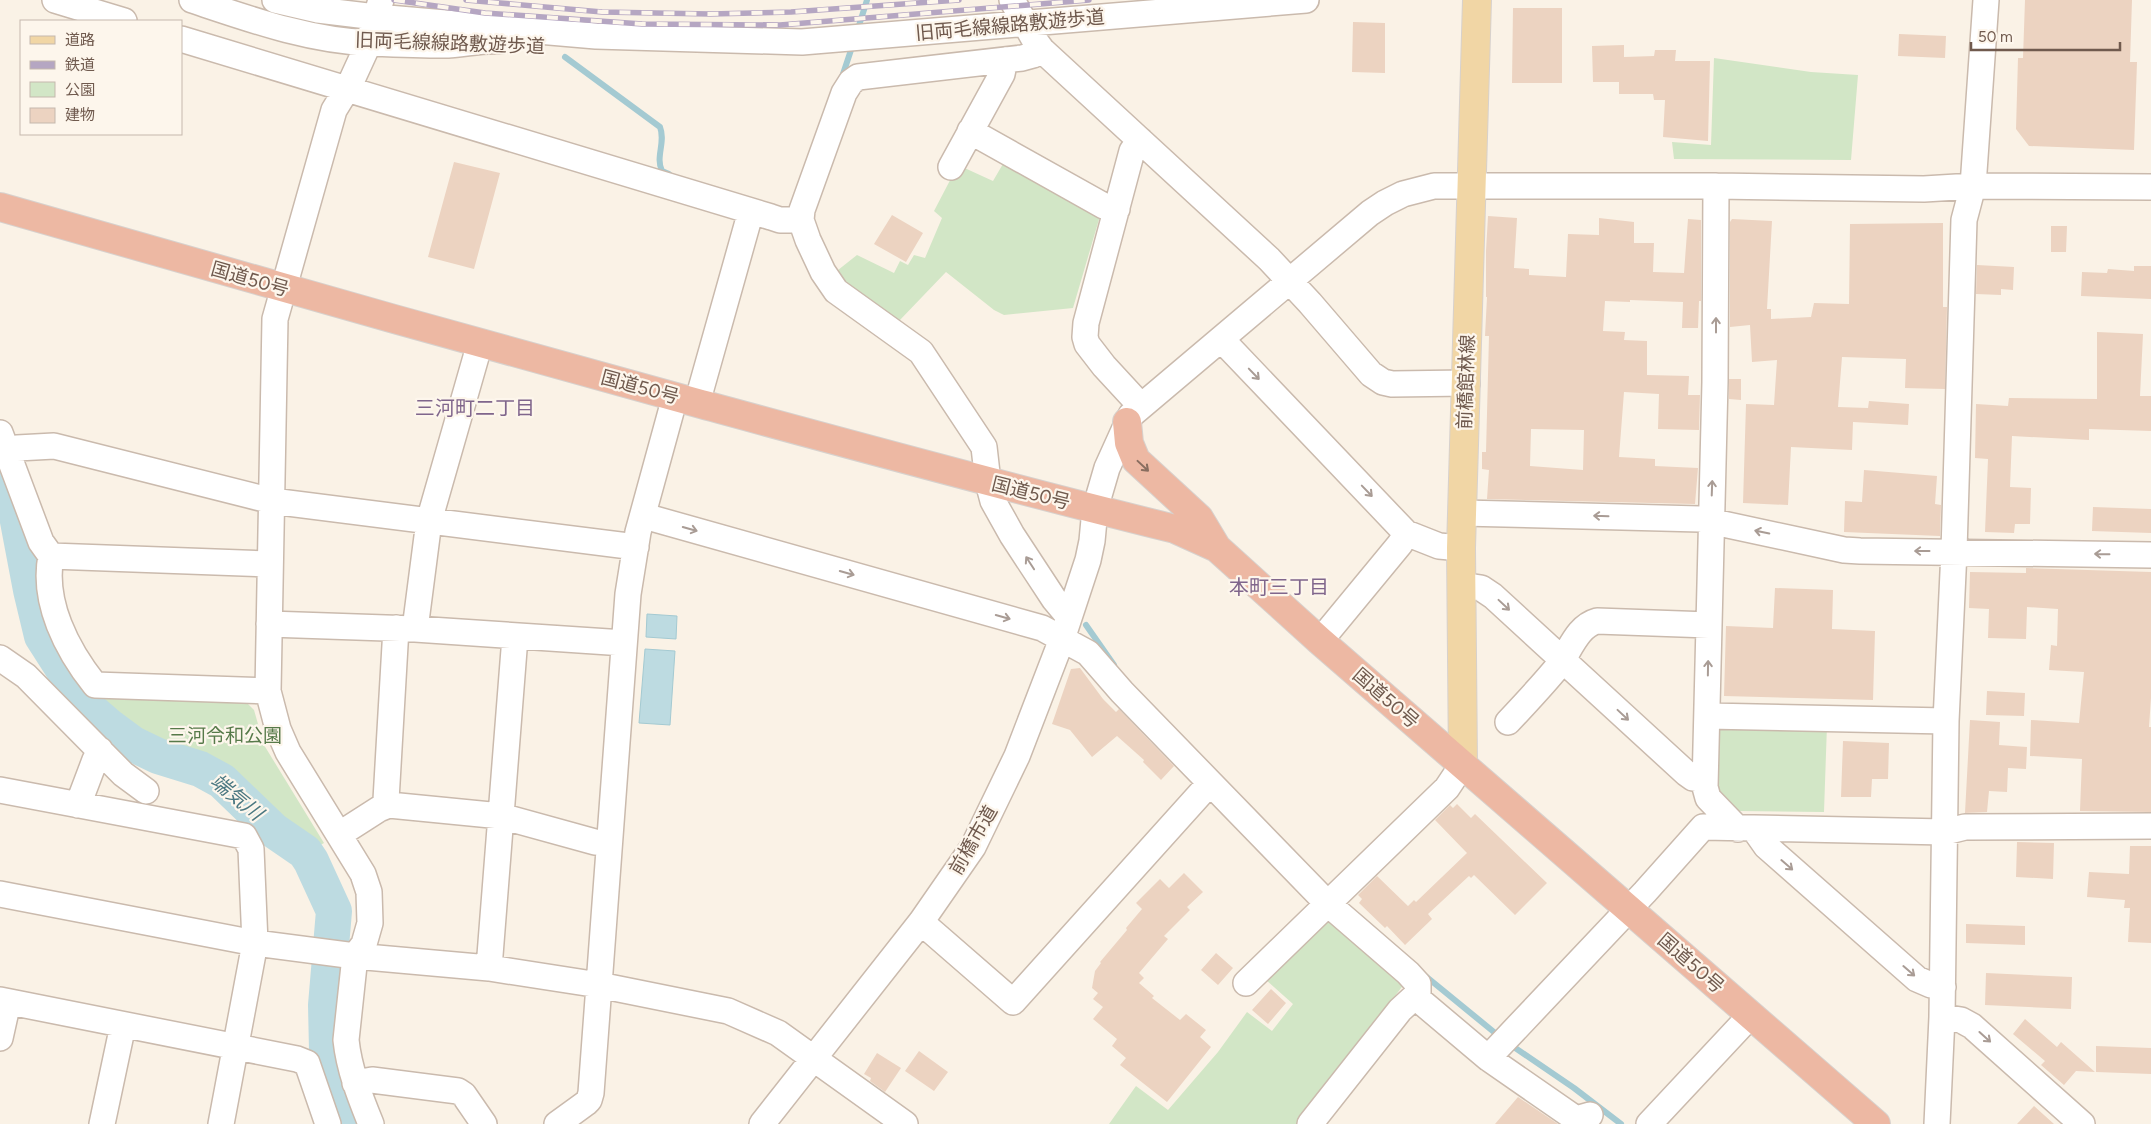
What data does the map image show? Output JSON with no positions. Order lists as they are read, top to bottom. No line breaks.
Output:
{"streets":{"highway":["国道50号"],"main road":["前橋館林線"],"street":["旧両毛線線路敷遊歩道","前橋市道"]},"crossings":[["国道50号","前橋館林線"],["国道50号","前橋市道"]],"districts":["三河町二丁目","本町三丁目"],"water":["端気川"],"parks":["三河令和公園"],"legend":["道路","鉄道","公園","建物"],"scale_bar":"50 m"}
